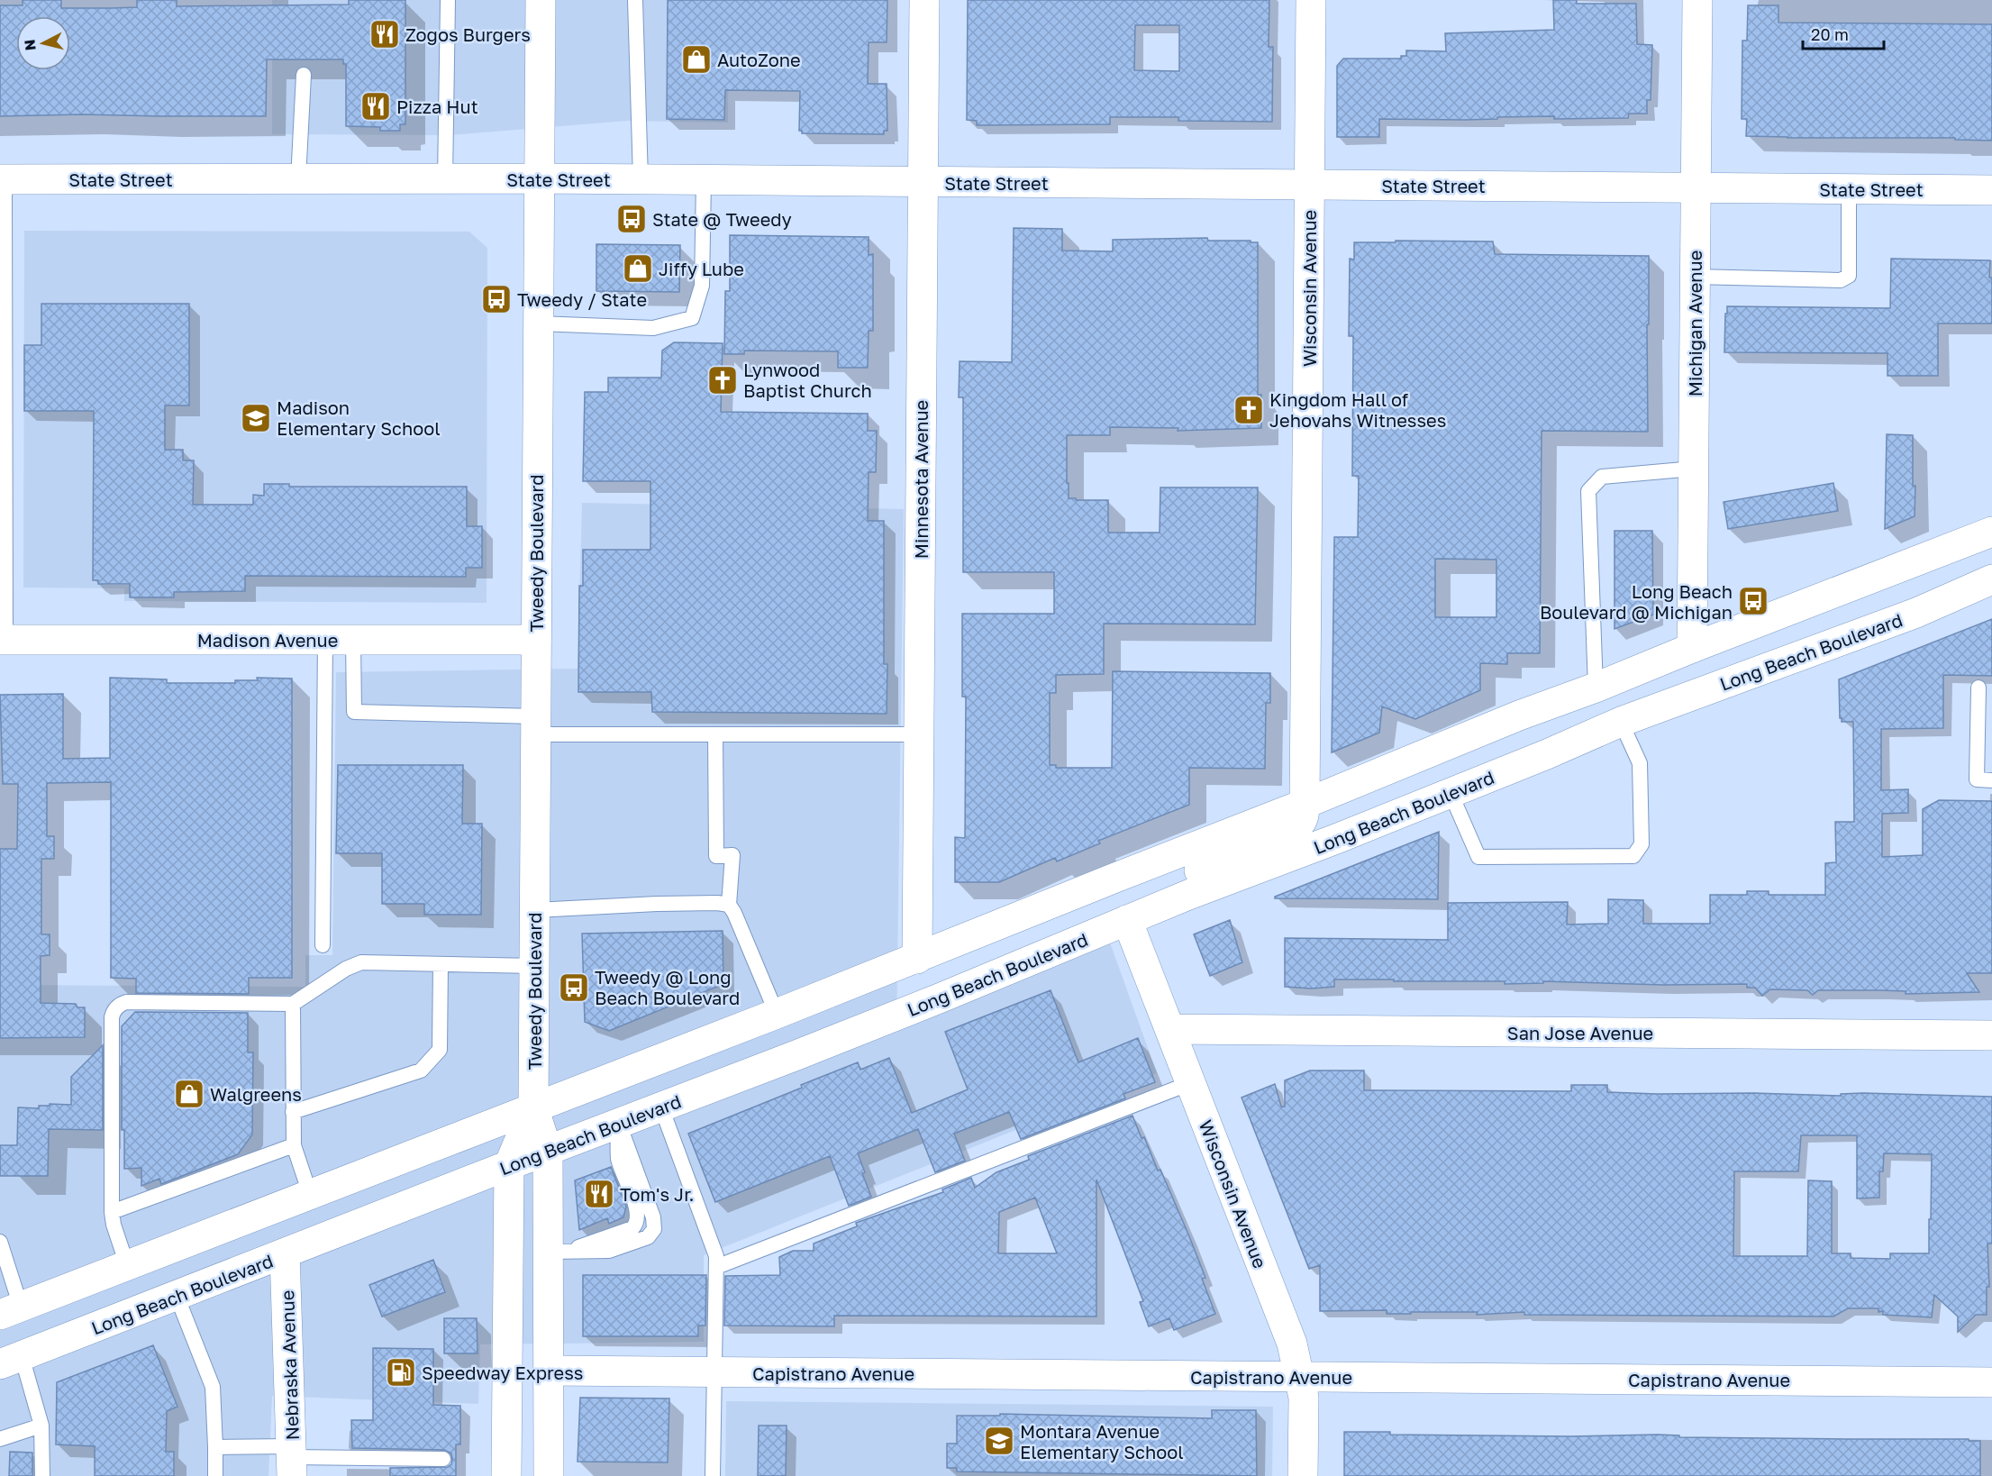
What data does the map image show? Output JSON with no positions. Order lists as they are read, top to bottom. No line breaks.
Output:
{"streets":{"main road":["State Street","Wisconsin Avenue","Michigan Avenue","Minnesota Avenue","Tweedy Boulevard","Madison Avenue","Long Beach Boulevard","San Jose Avenue","Nebraska Avenue","Capistrano Avenue"]},"crossings":[["State Street","Wisconsin Avenue"],["State Street","Michigan Avenue"],["State Street","Minnesota Avenue"],["State Street","Tweedy Boulevard"],["Wisconsin Avenue","Long Beach Boulevard"],["Wisconsin Avenue","San Jose Avenue"],["Wisconsin Avenue","Capistrano Avenue"],["Tweedy Boulevard","Madison Avenue"],["Tweedy Boulevard","Long Beach Boulevard"],["Tweedy Boulevard","Capistrano Avenue"],["Long Beach Boulevard","Nebraska Avenue"]],"places":{"restaurant":["Zogos Burgers","Pizza Hut","Tom's Jr."],"shop":["AutoZone","Jiffy Lube","Walgreens"],"bus stop":["State @ Tweedy","Tweedy / State","Long Beach Boulevard @ Michigan","Tweedy @ Long Beach Boulevard"],"church":["Lynwood Baptist Church","Kingdom Hall of Jehovahs Witnesses"],"school or university":["Madison Elementary School","Montara Avenue Elementary School"],"fuel station":["Speedway Express"]},"scale_bar":"20 m","north":"left"}
